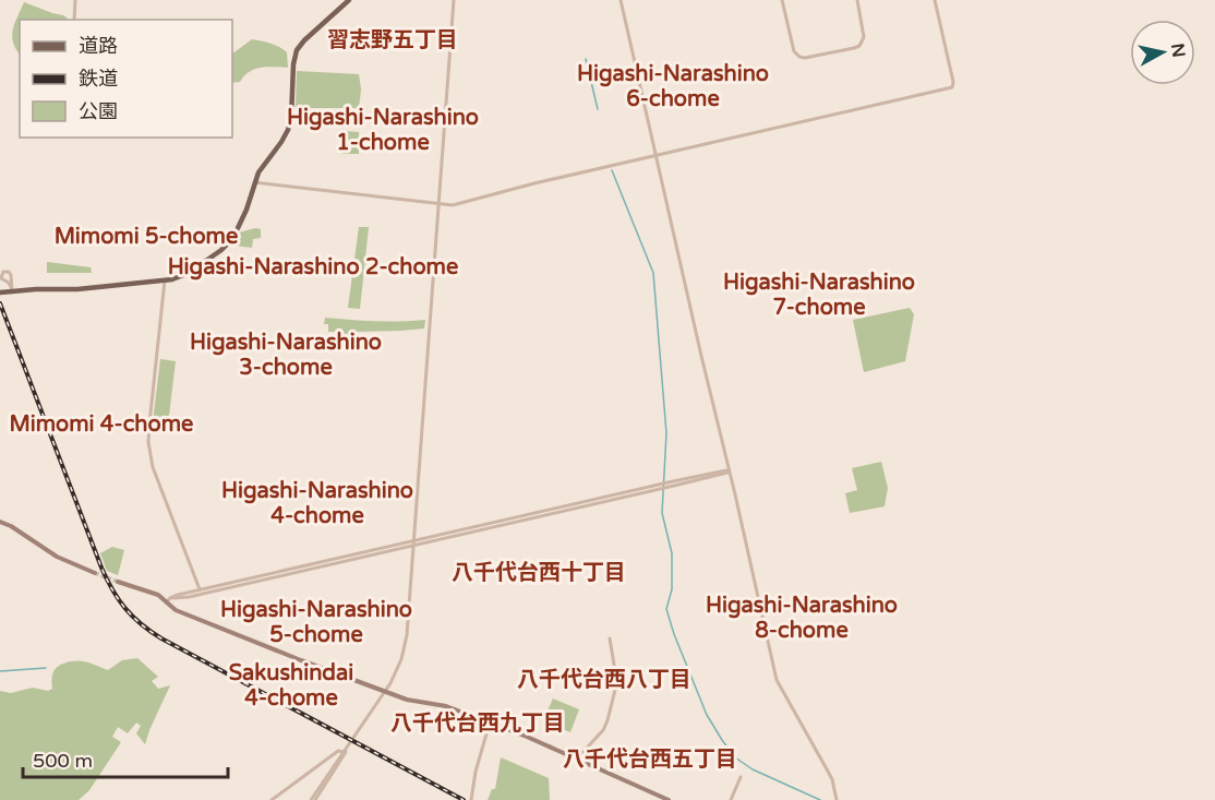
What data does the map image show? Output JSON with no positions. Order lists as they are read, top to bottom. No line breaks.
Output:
{"districts":["習志野五丁目","Higashi-Narashino 6-chome","Higashi-Narashino 1-chome","Mimomi 5-chome","Higashi-Narashino 2-chome","Higashi-Narashino 7-chome","Higashi-Narashino 3-chome","Mimomi 4-chome","Higashi-Narashino 4-chome","八千代台西十丁目","Higashi-Narashino 8-chome","Higashi-Narashino 5-chome","Sakushindai 4-chome","八千代台西八丁目","八千代台西九丁目","八千代台西五丁目"],"legend":["道路","鉄道","公園"],"scale_bar":"500 m","north":"right"}
